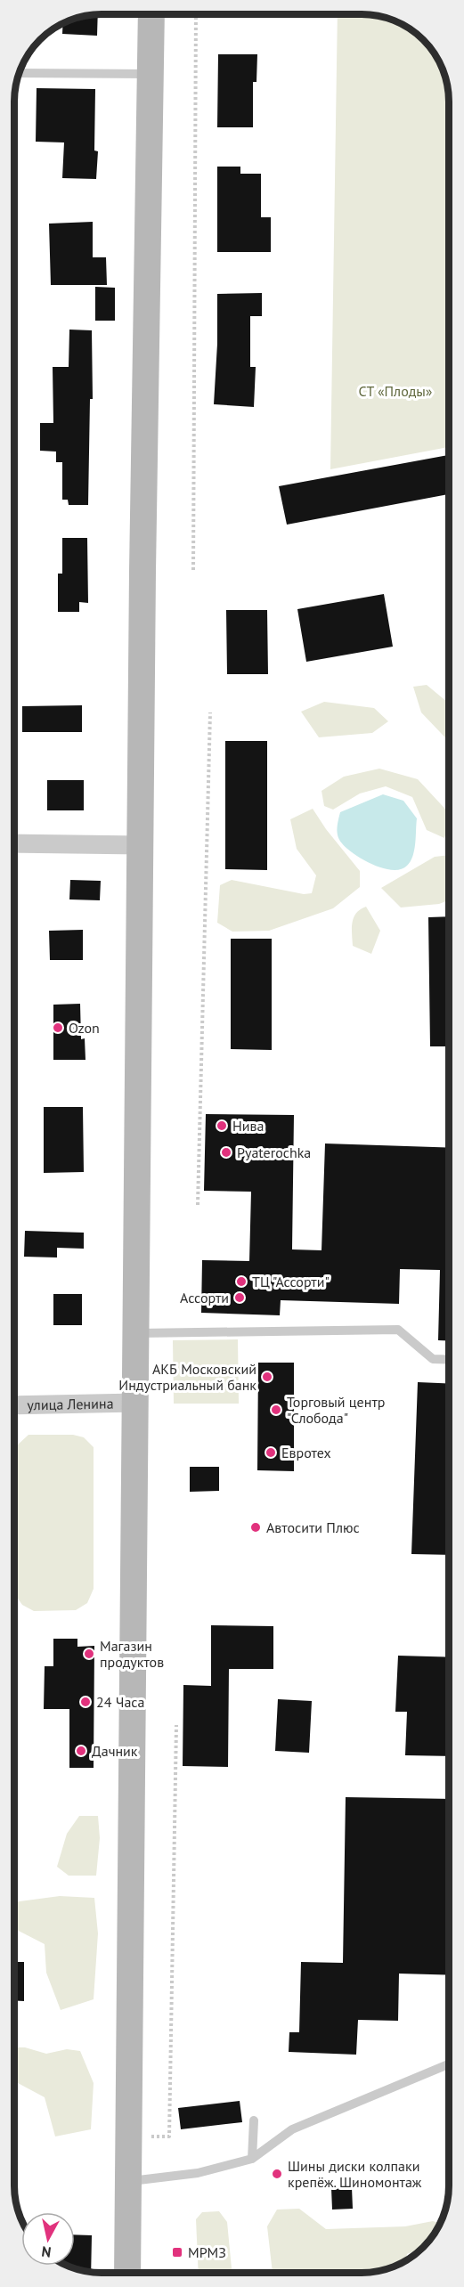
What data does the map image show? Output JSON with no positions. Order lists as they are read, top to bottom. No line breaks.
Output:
{"streets":{"street":["улица Ленина"]},"parks":["СТ «Плоды»"],"places":{"other":["Ozon","Нива","Pyaterochka","ТЦ \"Ассорти\"","Ассорти","АКБ Московский Индустриальный банк","Торговый центр \"Слобода\"","Евротех","Автосити Плюс","Магазин продуктов","24 Часа","Дачник","Шины диски колпаки крепёж. Шиномонтаж"],"transit":["МРМЗ"]},"north":"bottom"}
